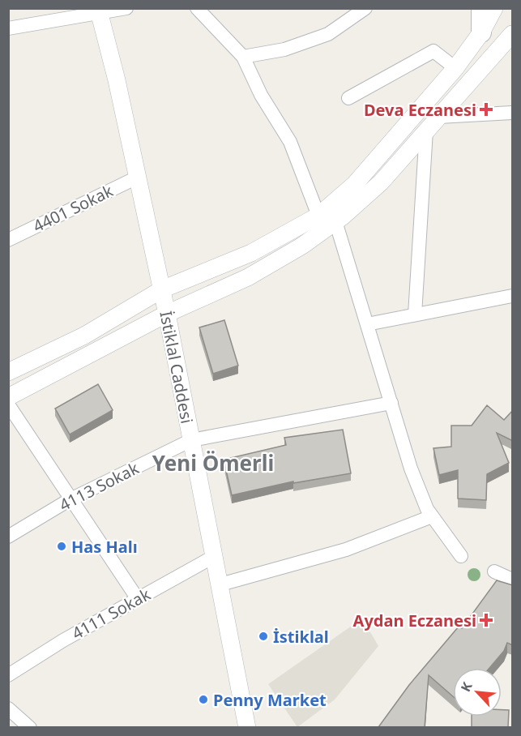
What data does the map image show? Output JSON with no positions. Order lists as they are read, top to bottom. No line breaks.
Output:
{"streets":{"street":["4401 Sokak","İstiklal Caddesi","4113 Sokak","4111 Sokak"]},"crossings":[["4401 Sokak","İstiklal Caddesi"],["İstiklal Caddesi","4113 Sokak"],["İstiklal Caddesi","4111 Sokak"]],"districts":["Yeni Ömerli"],"places":{"health":["Deva Eczanesi","Aydan Eczanesi"],"other":["Has Halı","İstiklal","Penny Market"]},"north":"top left"}
